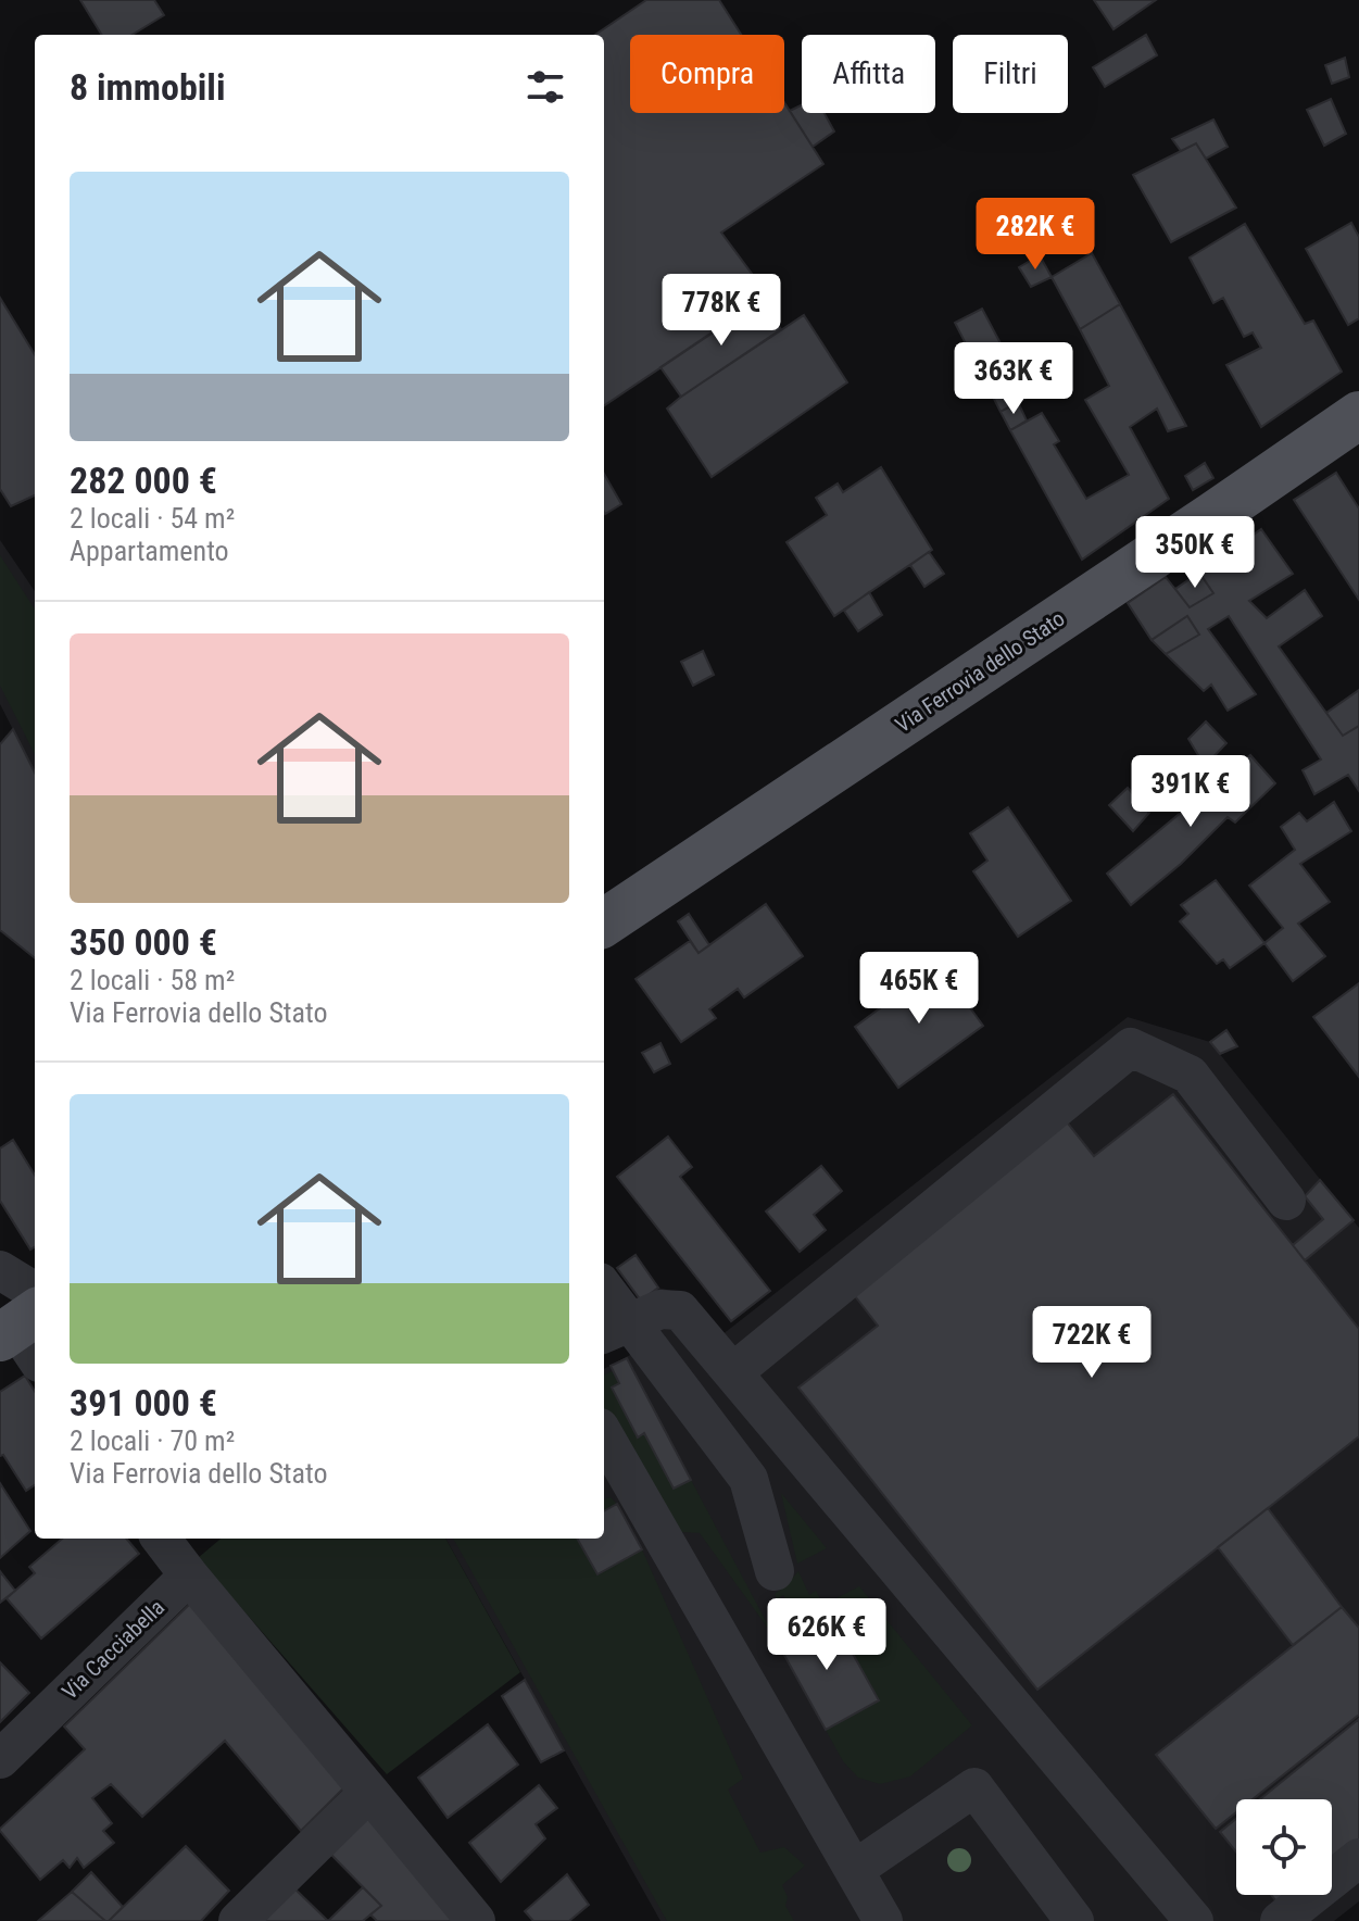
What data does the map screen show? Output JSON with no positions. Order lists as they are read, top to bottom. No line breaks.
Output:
{"streets":{"main road":["Via Ferrovia dello Stato"],"street":["Via Cacciabella"]},"page":{"chip":["Compra","Affitta","Filtri"],"heading":"8 immobili","list":[{"name":"282 000 €","note":"2 locali · 54 m² · Appartamento"},{"name":"350 000 €","note":"2 locali · 58 m² · Via Ferrovia dello Stato"},{"name":"391 000 €","note":"2 locali · 70 m² · Via Ferrovia dello Stato"}],"price":["282K €","778K €","363K €","350K €","391K €","465K €","722K €","626K €"]}}
